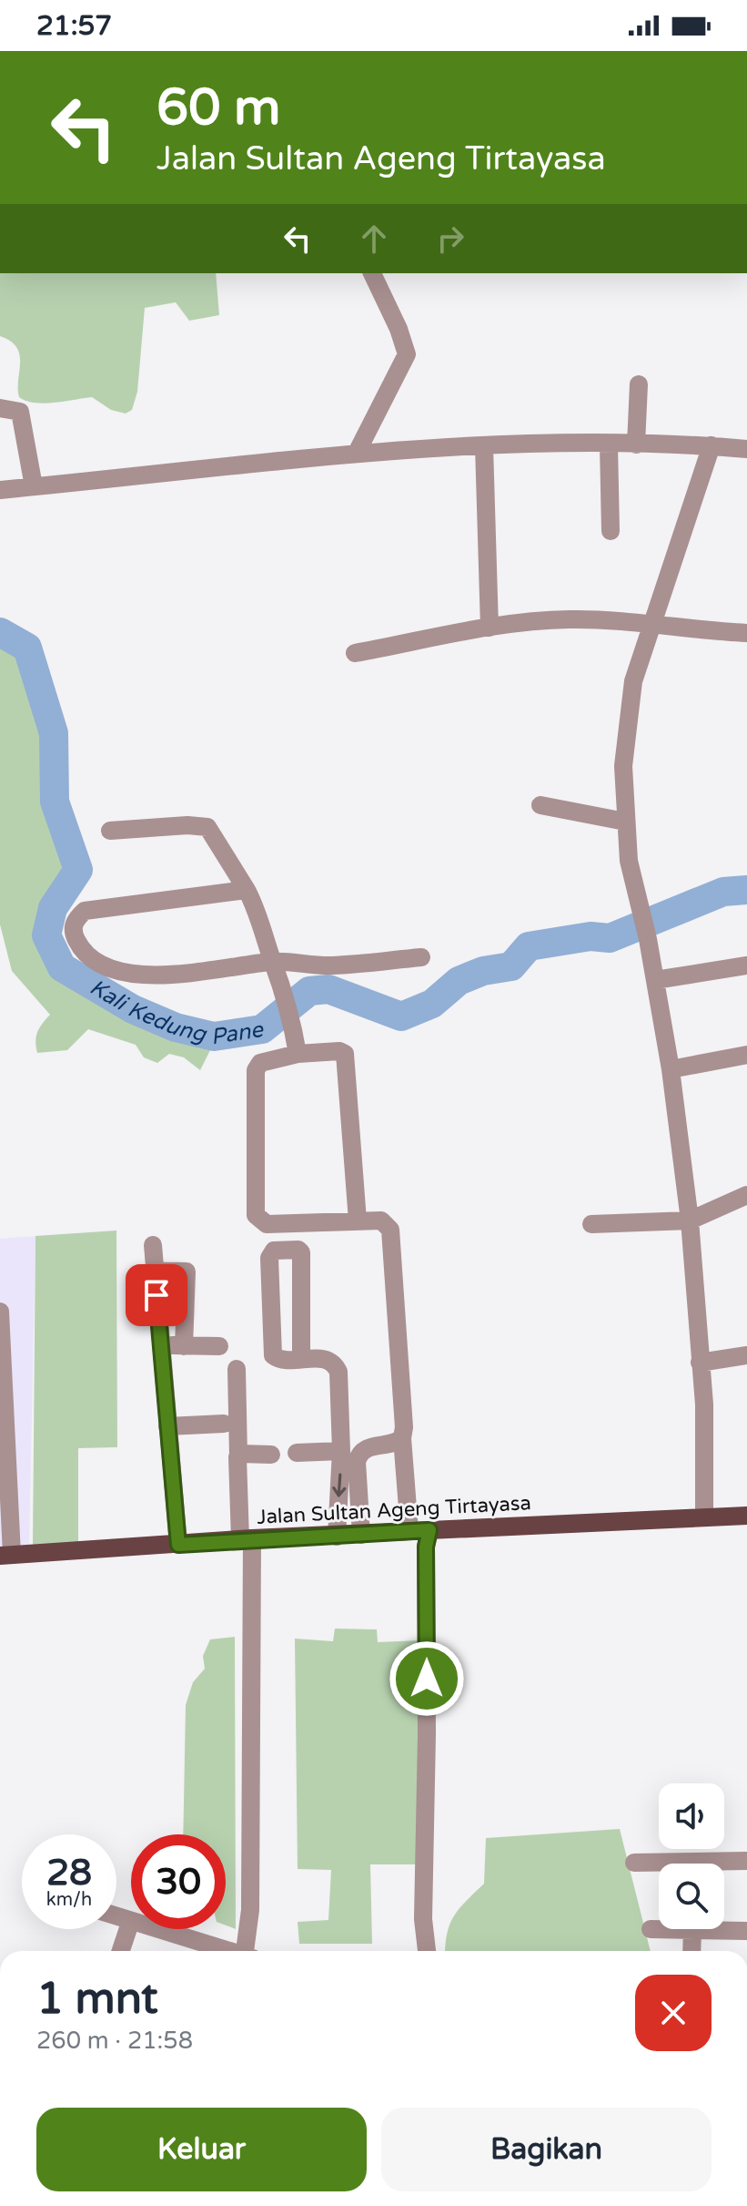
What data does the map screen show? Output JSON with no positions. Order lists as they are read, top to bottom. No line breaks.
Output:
{"streets":{"main road":["Jalan Sultan Ageng Tirtayasa"]},"water":["Kali Kedung Pane"],"page":{"status":"21:57","turn":["60 m","Jalan Sultan Ageng Tirtayasa"],"speed":"28 km/h","limit":"30","heading":["1 mnt","260 m · 21:58"],"buttons":["Keluar","Bagikan"]}}
